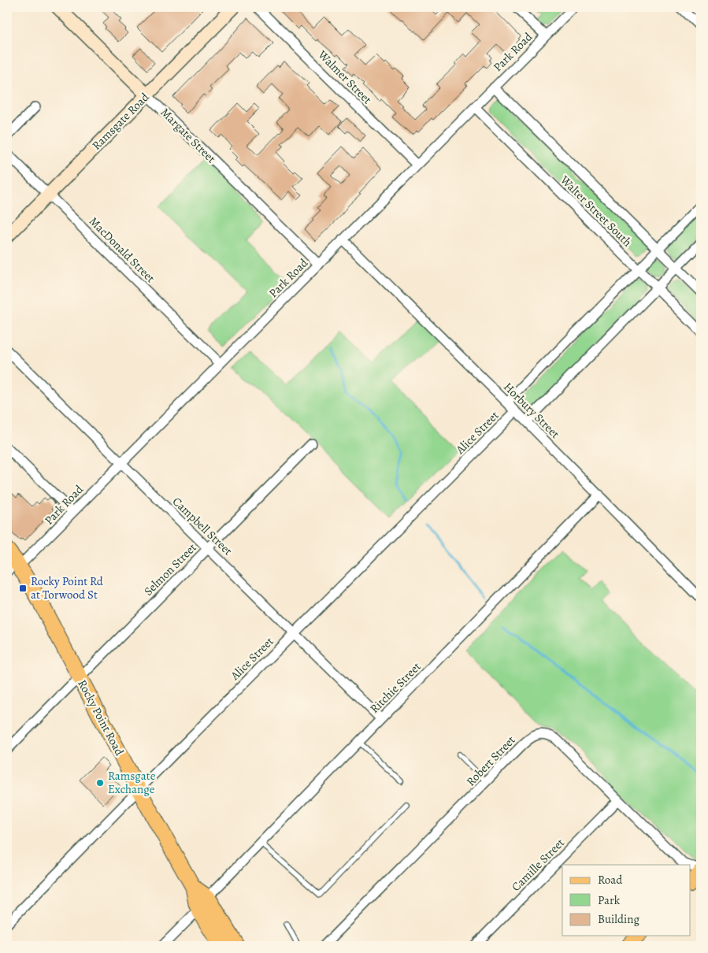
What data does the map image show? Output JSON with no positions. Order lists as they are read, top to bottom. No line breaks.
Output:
{"streets":{"main road":["Ramsgate Road","Margate Street","Rocky Point Road"],"street":["Park Road","Walmer Street","Walter Street South","MacDonald Street","Horbury Street","Alice Street","Campbell Street","Selmon Street","Ritchie Street","Robert Street","Camille Street"]},"crossings":[["Park Road","Walmer Street"],["Park Road","Margate Street"],["Park Road","Walter Street South"],["Park Road","MacDonald Street"],["Park Road","Horbury Street"],["Park Road","Campbell Street"],["Park Road","Rocky Point Road"],["Ramsgate Road","Margate Street"],["Ramsgate Road","MacDonald Street"],["Walter Street South","Alice Street"],["Horbury Street","Alice Street"],["Horbury Street","Ritchie Street"],["Alice Street","Campbell Street"],["Alice Street","Rocky Point Road"],["Campbell Street","Selmon Street"],["Campbell Street","Ritchie Street"],["Selmon Street","Rocky Point Road"],["Ritchie Street","Rocky Point Road"],["Robert Street","Camille Street"]],"places":{"transit":["Rocky Point Rd at Torwood St"],"other":["Ramsgate Exchange"]},"legend":["Road","Park","Building"]}
